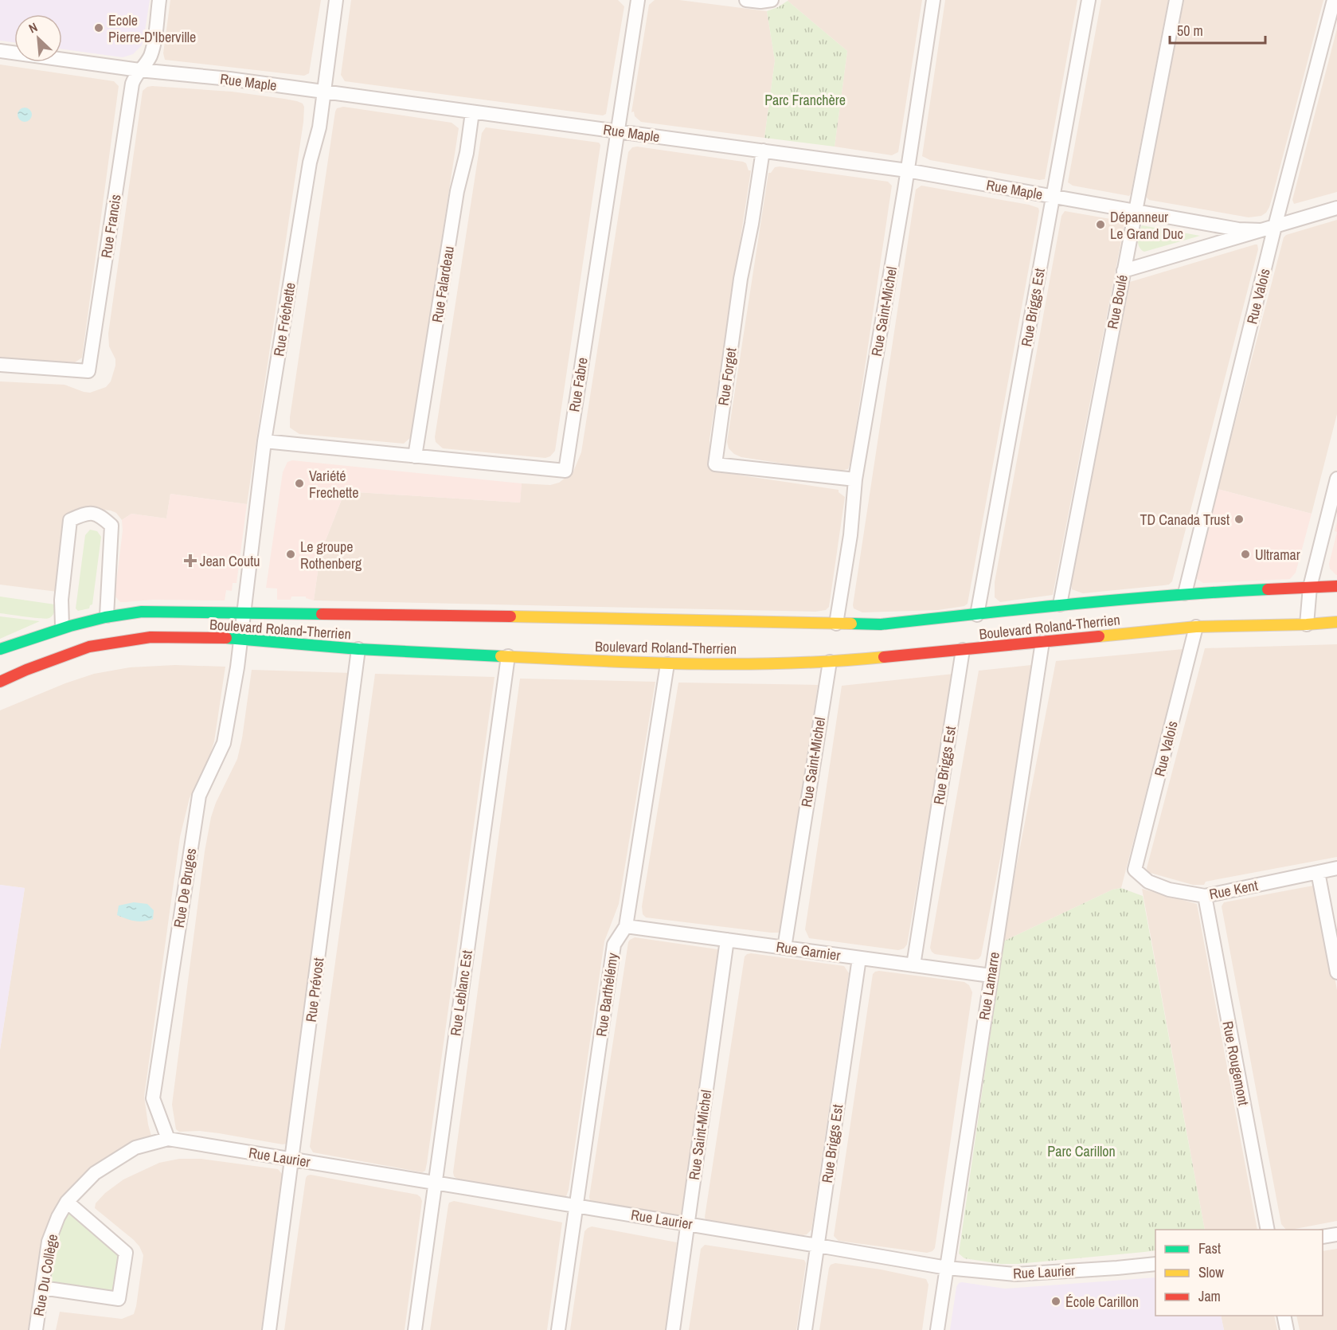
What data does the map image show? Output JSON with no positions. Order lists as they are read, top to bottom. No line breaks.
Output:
{"streets":{"main road":["Boulevard Roland-Therrien"],"street":["Rue Maple","Rue Francis","Rue Falardeau","Rue Valois","Rue Boulé","Rue Briggs Est","Rue Saint-Michel","Rue Fréchette","Rue Forget","Rue Fabre","Rue De Bruges","Rue Kent","Rue Garnier","Rue Lamarre","Rue Prévost","Rue Leblanc Est","Rue Barthélémy","Rue Rougemont","Rue Laurier","Rue Du Collège"]},"crossings":[["Rue Maple","Rue Francis"],["Rue Maple","Rue Falardeau"],["Rue Maple","Rue Valois"],["Rue Maple","Rue Boulé"],["Rue Maple","Rue Briggs Est"],["Rue Maple","Rue Saint-Michel"],["Rue Maple","Rue Fréchette"],["Rue Maple","Rue Forget"],["Rue Maple","Rue Fabre"],["Rue Falardeau","Rue Fabre"],["Rue Valois","Boulevard Roland-Therrien"],["Rue Valois","Rue Kent"],["Rue Boulé","Boulevard Roland-Therrien"],["Rue Briggs Est","Boulevard Roland-Therrien"],["Rue Briggs Est","Rue Garnier"],["Rue Briggs Est","Rue Laurier"],["Rue Saint-Michel","Rue Forget"],["Rue Saint-Michel","Boulevard Roland-Therrien"],["Rue Saint-Michel","Rue Garnier"],["Rue Saint-Michel","Rue Laurier"],["Rue Fréchette","Rue Fabre"],["Rue Fréchette","Boulevard Roland-Therrien"],["Rue Fréchette","Rue De Bruges"],["Boulevard Roland-Therrien","Rue De Bruges"],["Boulevard Roland-Therrien","Rue Lamarre"],["Boulevard Roland-Therrien","Rue Prévost"],["Boulevard Roland-Therrien","Rue Leblanc Est"],["Boulevard Roland-Therrien","Rue Barthélémy"],["Rue De Bruges","Rue Laurier"],["Rue De Bruges","Rue Du Collège"],["Rue Kent","Rue Rougemont"],["Rue Garnier","Rue Lamarre"],["Rue Garnier","Rue Barthélémy"],["Rue Lamarre","Rue Laurier"],["Rue Prévost","Rue Laurier"],["Rue Leblanc Est","Rue Laurier"],["Rue Barthélémy","Rue Laurier"],["Rue Laurier","Rue Du Collège"]],"parks":["Parc Franchère","Parc Carillon"],"places":{"other":["Ecole Pierre-D'Iberville","Dépanneur Le Grand Duc","Variété Frechette","TD Canada Trust","Le groupe Rothenberg","Ultramar","École Carillon"],"health":["Jean Coutu"]},"legend":["Fast","Slow","Jam"],"scale_bar":"50 m","north":"top left"}
